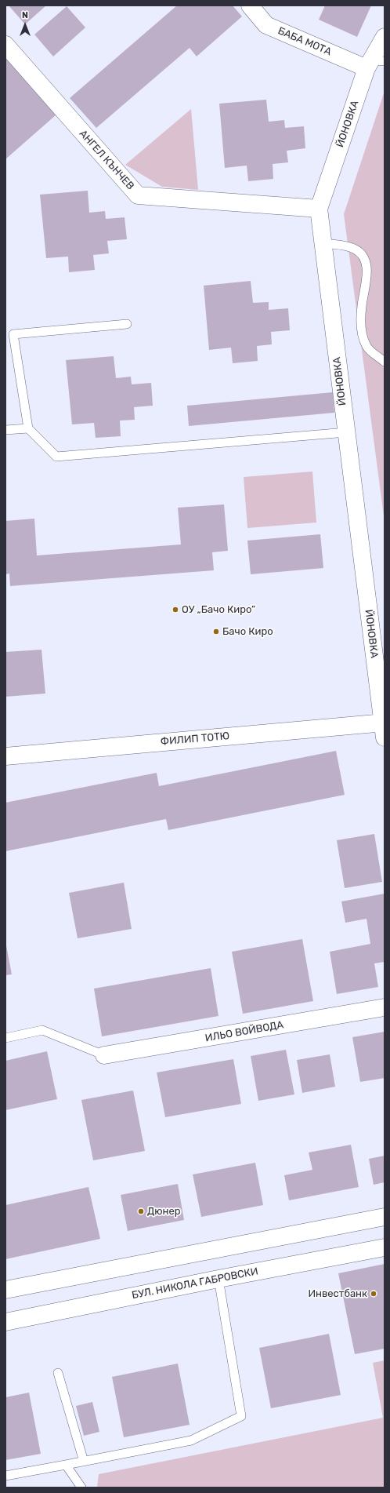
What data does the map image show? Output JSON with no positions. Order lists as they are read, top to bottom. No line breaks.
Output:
{"streets":{"street":["БАБА МОТА","ЙОНОВКА","АНГЕЛ КЪНЧЕВ","ФИЛИП ТОТЮ","ИЛЬО ВОЙВОДА","БУЛ. НИКОЛА ГАБРОВСКИ"]},"crossings":[["БАБА МОТА","ЙОНОВКА"],["ЙОНОВКА","АНГЕЛ КЪНЧЕВ"],["ЙОНОВКА","ФИЛИП ТОТЮ"]],"places":["ОУ „Бачо Киро”","Бачо Киро","Дюнер","Инвестбанк"],"north":"top"}
